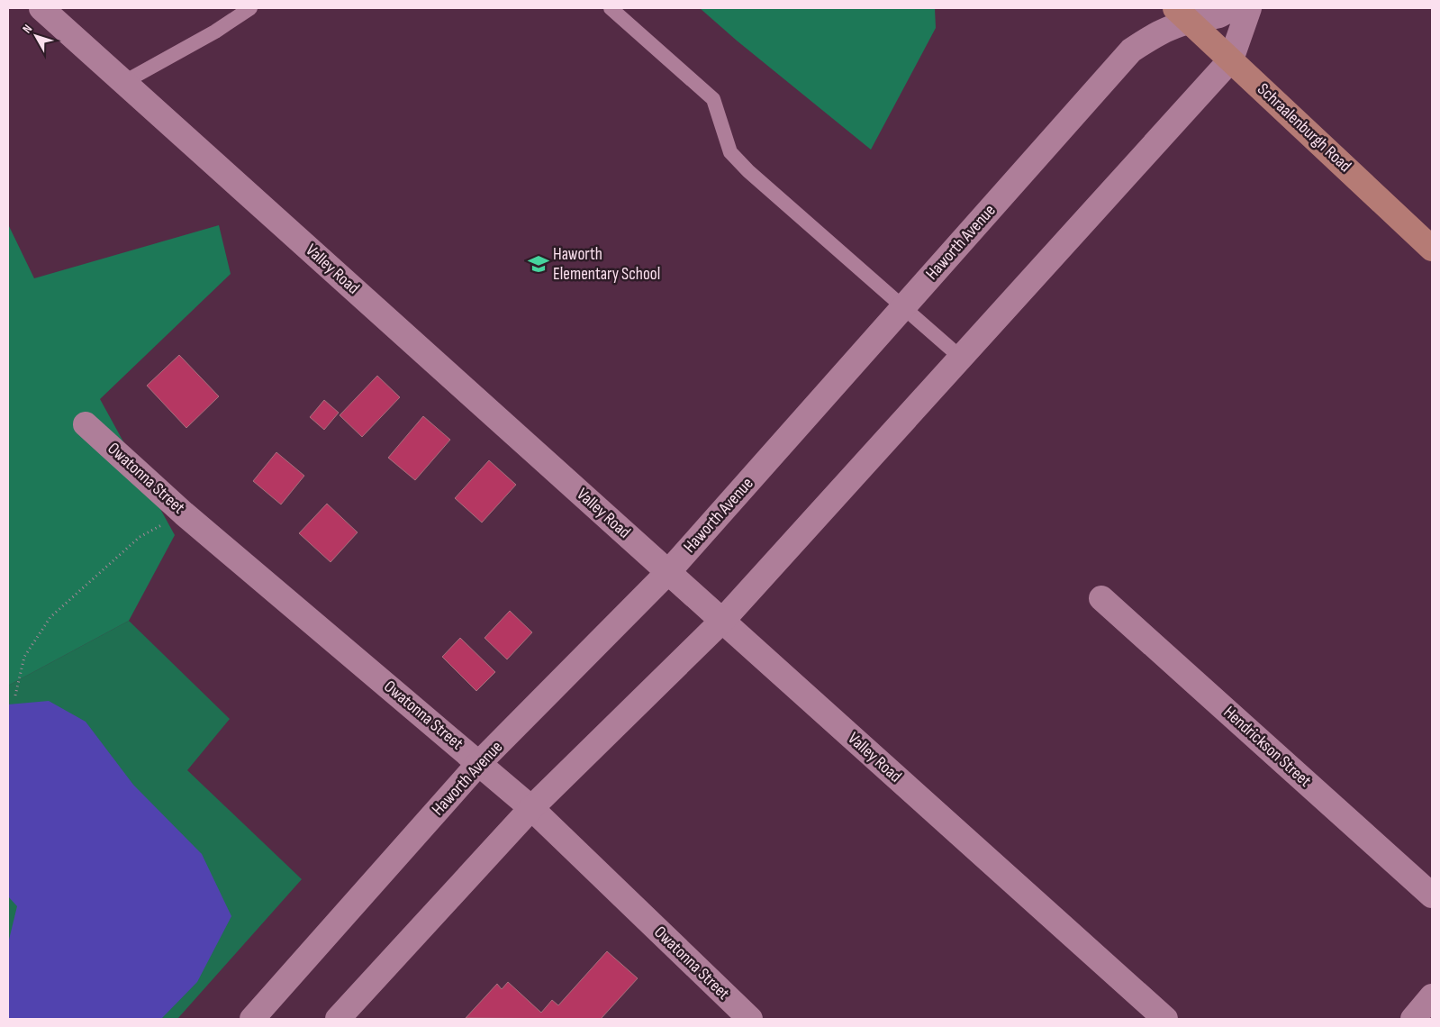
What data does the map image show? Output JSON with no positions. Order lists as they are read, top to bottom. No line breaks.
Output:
{"streets":{"main road":["Schraalenburgh Road"],"street":["Haworth Avenue","Valley Road","Owatonna Street","Hendrickson Street"]},"crossings":[["Schraalenburgh Road","Haworth Avenue"],["Haworth Avenue","Valley Road"],["Haworth Avenue","Owatonna Street"]],"places":{"school or university":["Haworth Elementary School"]},"north":"top left"}
